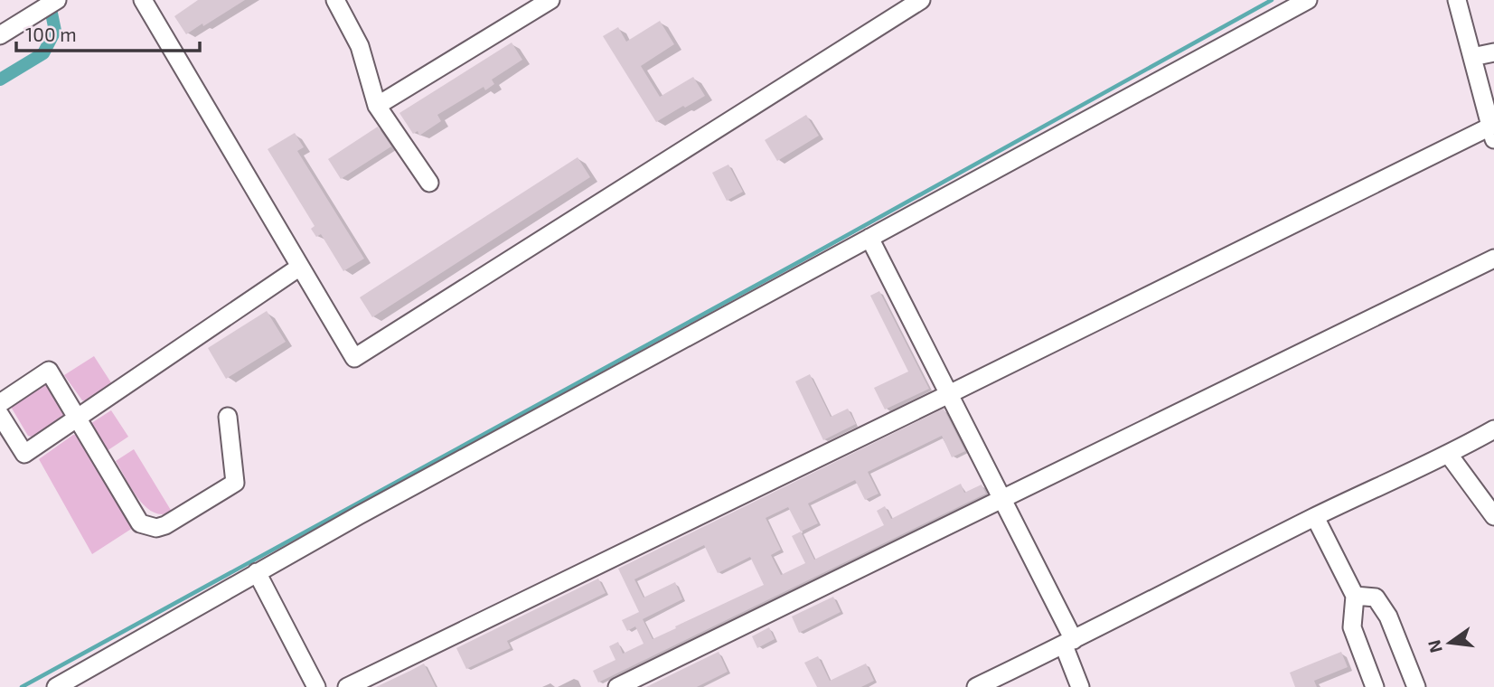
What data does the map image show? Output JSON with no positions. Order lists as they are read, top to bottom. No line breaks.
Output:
{"scale_bar":"100 m","north":"left"}
